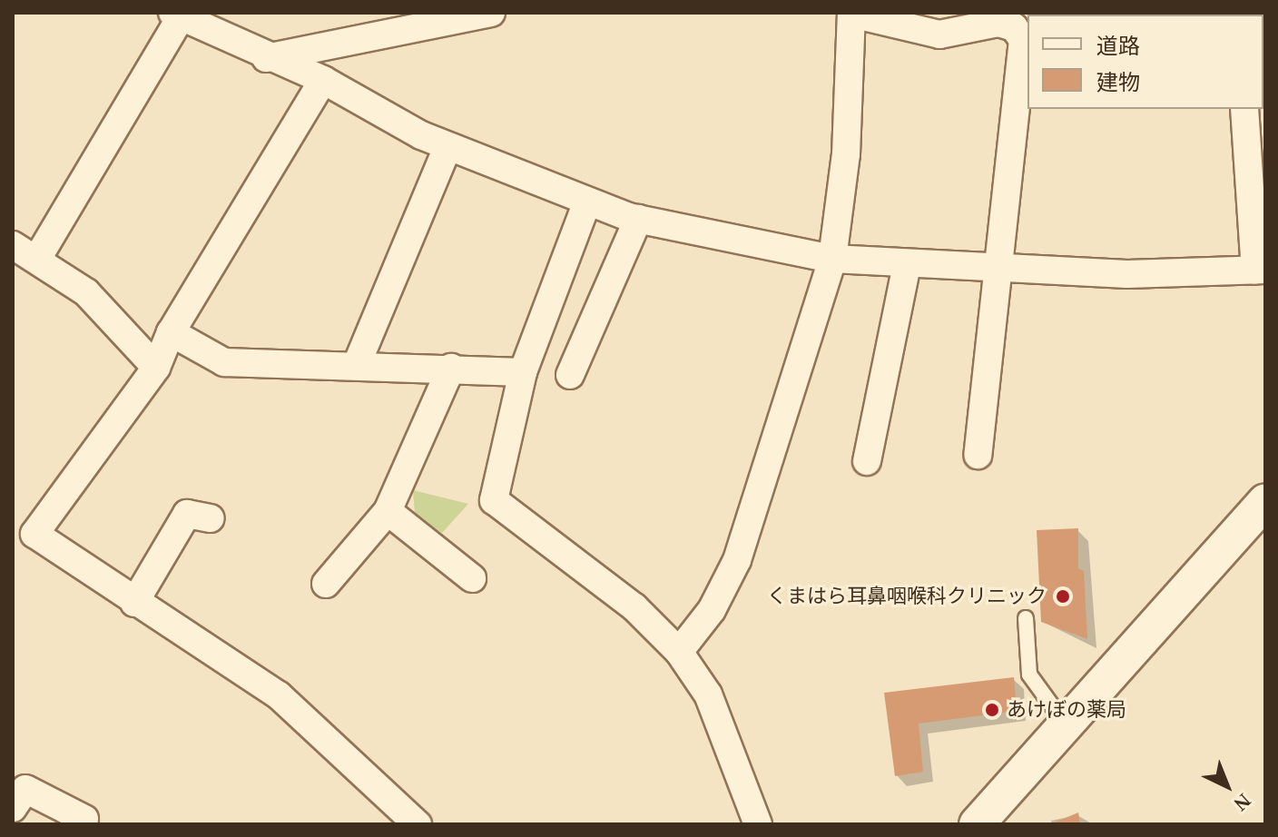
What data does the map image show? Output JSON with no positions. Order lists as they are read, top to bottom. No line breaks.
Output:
{"places":["くまはら耳鼻咽喉科クリニック","あけぼの薬局"],"legend":["道路","建物"],"north":"bottom right"}
